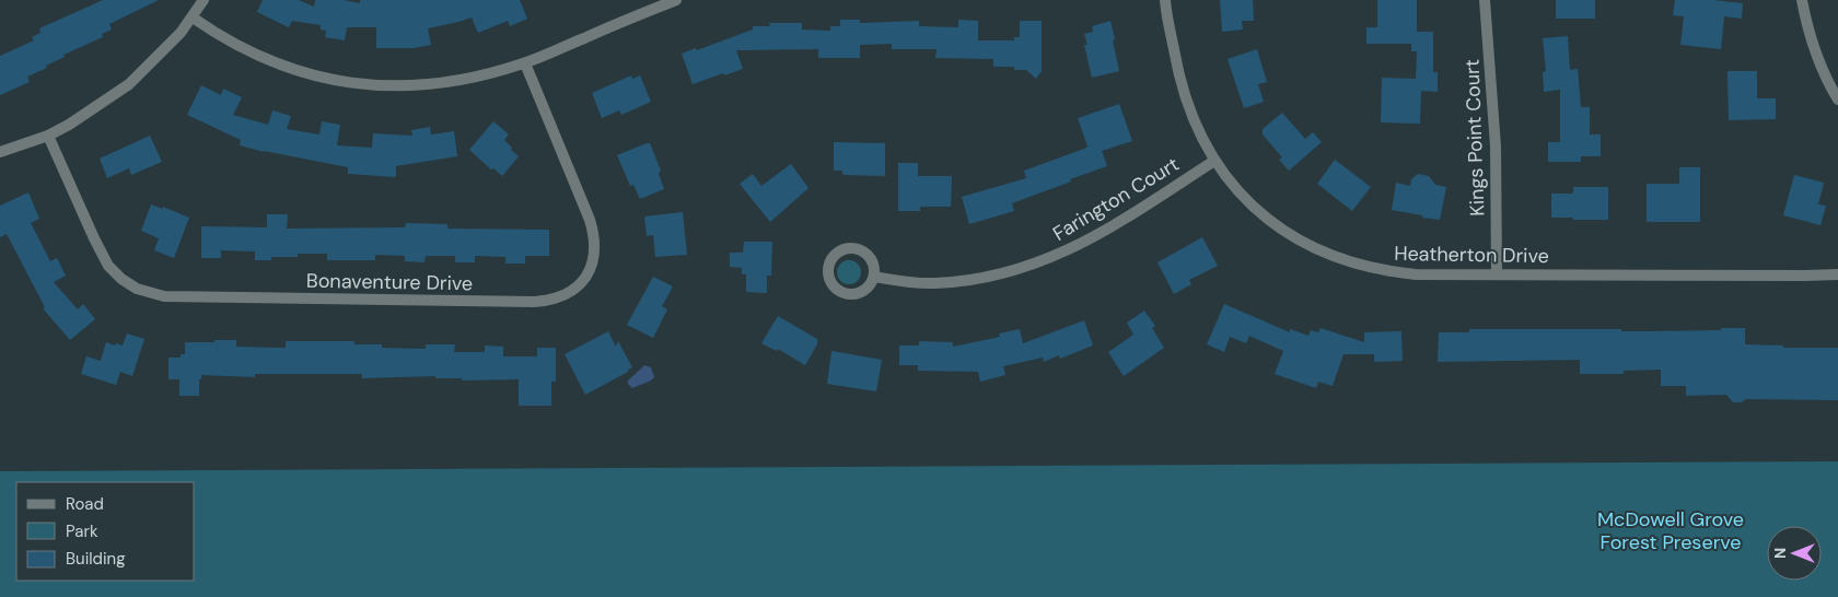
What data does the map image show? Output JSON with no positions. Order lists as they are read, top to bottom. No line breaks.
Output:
{"streets":{"street":["Kings Point Court","Farington Court","Heatherton Drive","Bonaventure Drive"]},"crossings":[["Kings Point Court","Heatherton Drive"],["Farington Court","Heatherton Drive"]],"parks":["McDowell Grove Forest Preserve"],"legend":["Road","Park","Building"],"north":"left"}
